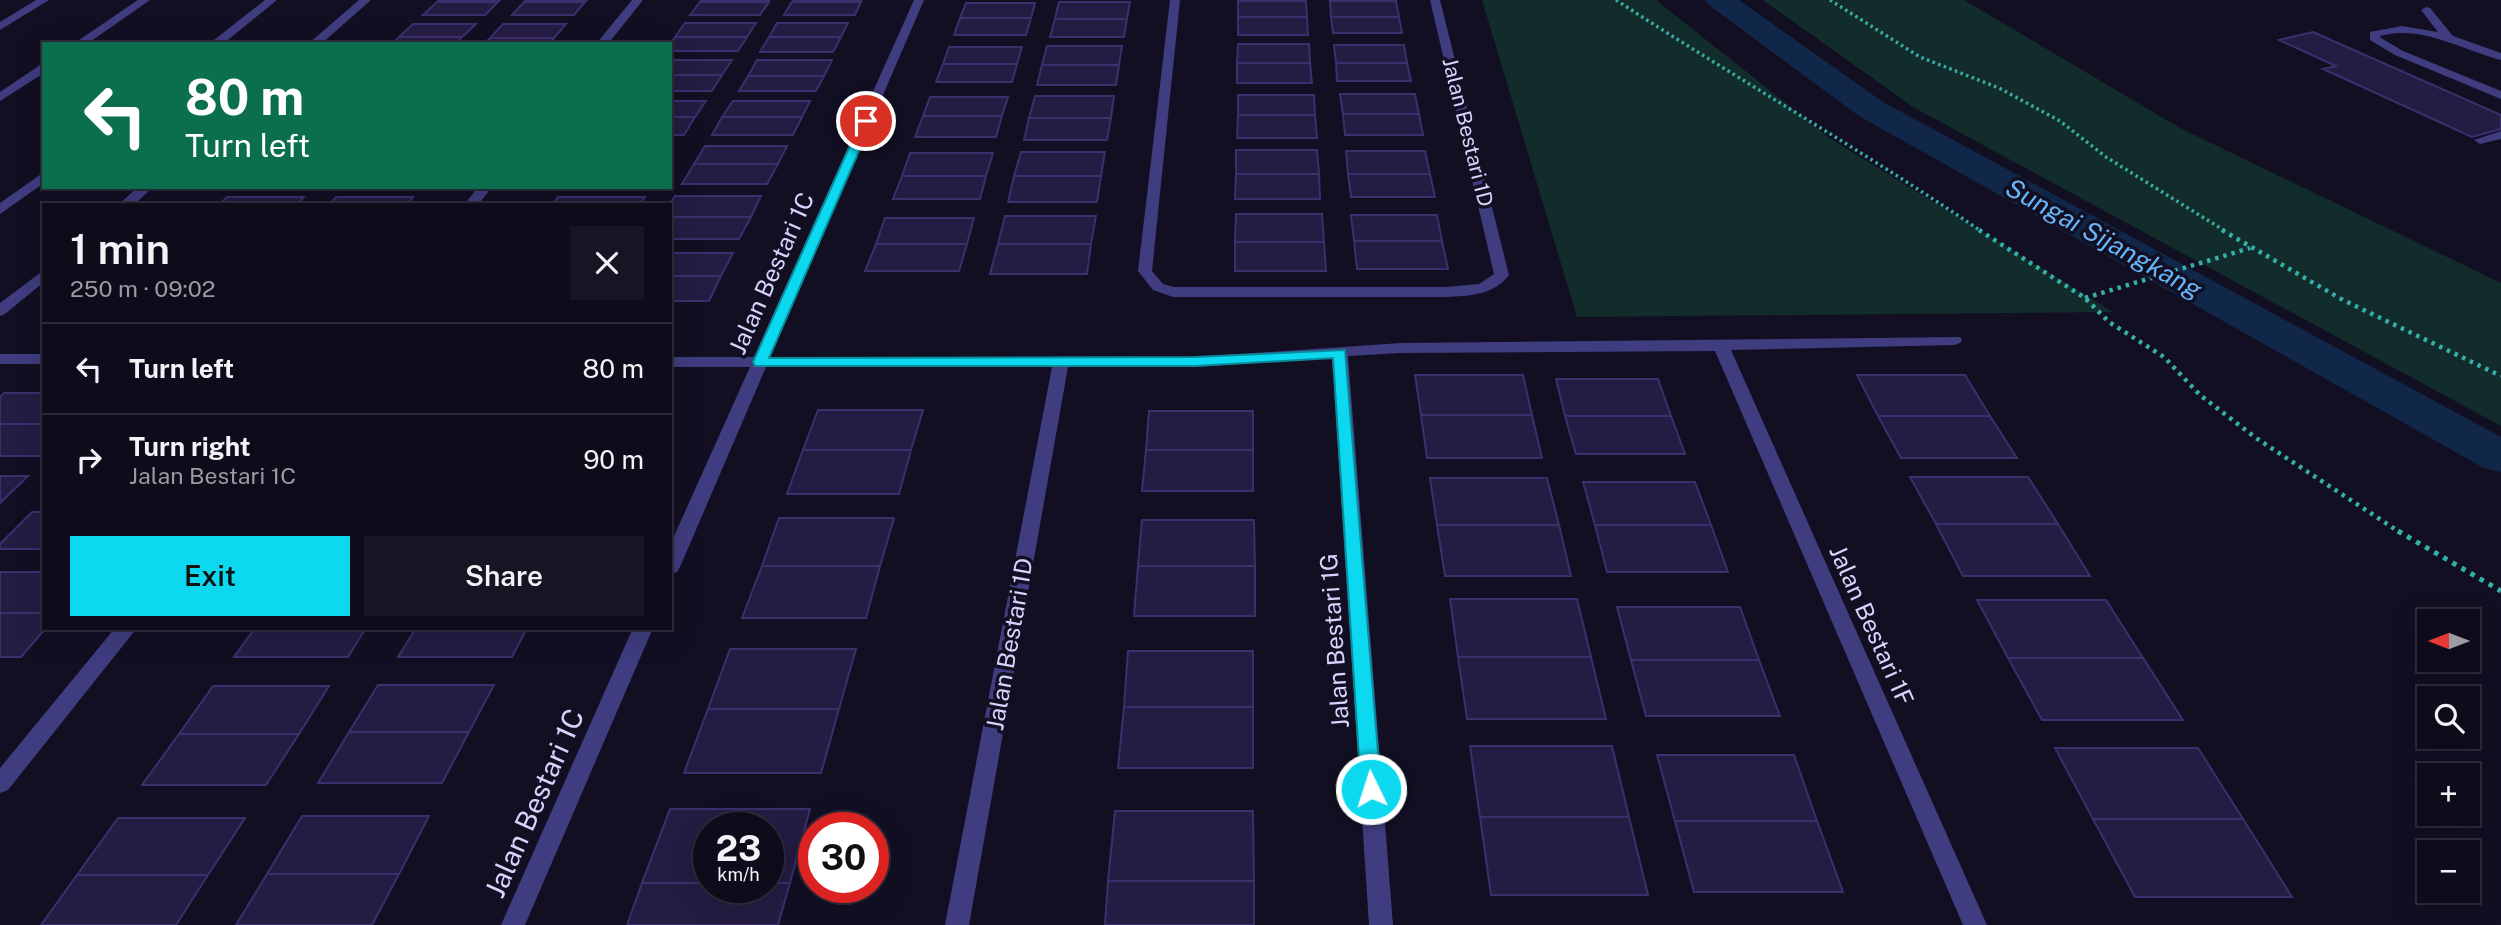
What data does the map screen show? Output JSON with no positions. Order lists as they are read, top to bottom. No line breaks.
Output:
{"streets":{"street":["Jalan Bestari 1D","Jalan Bestari 1C","Jalan Bestari 1F","Jalan Bestari 1G"]},"water":["Sungai Sijangkang"],"north":"left","page":{"turn":["80 m","Turn left"],"heading":["1 min","250 m · 09:02"],"list":[{"name":"Turn left","value":"80 m"},{"name":"Turn right","note":"Jalan Bestari 1C","value":"90 m"}],"buttons":["Exit","Share"],"map_buttons":["+","−"],"speed":"23 km/h","limit":"30"}}
